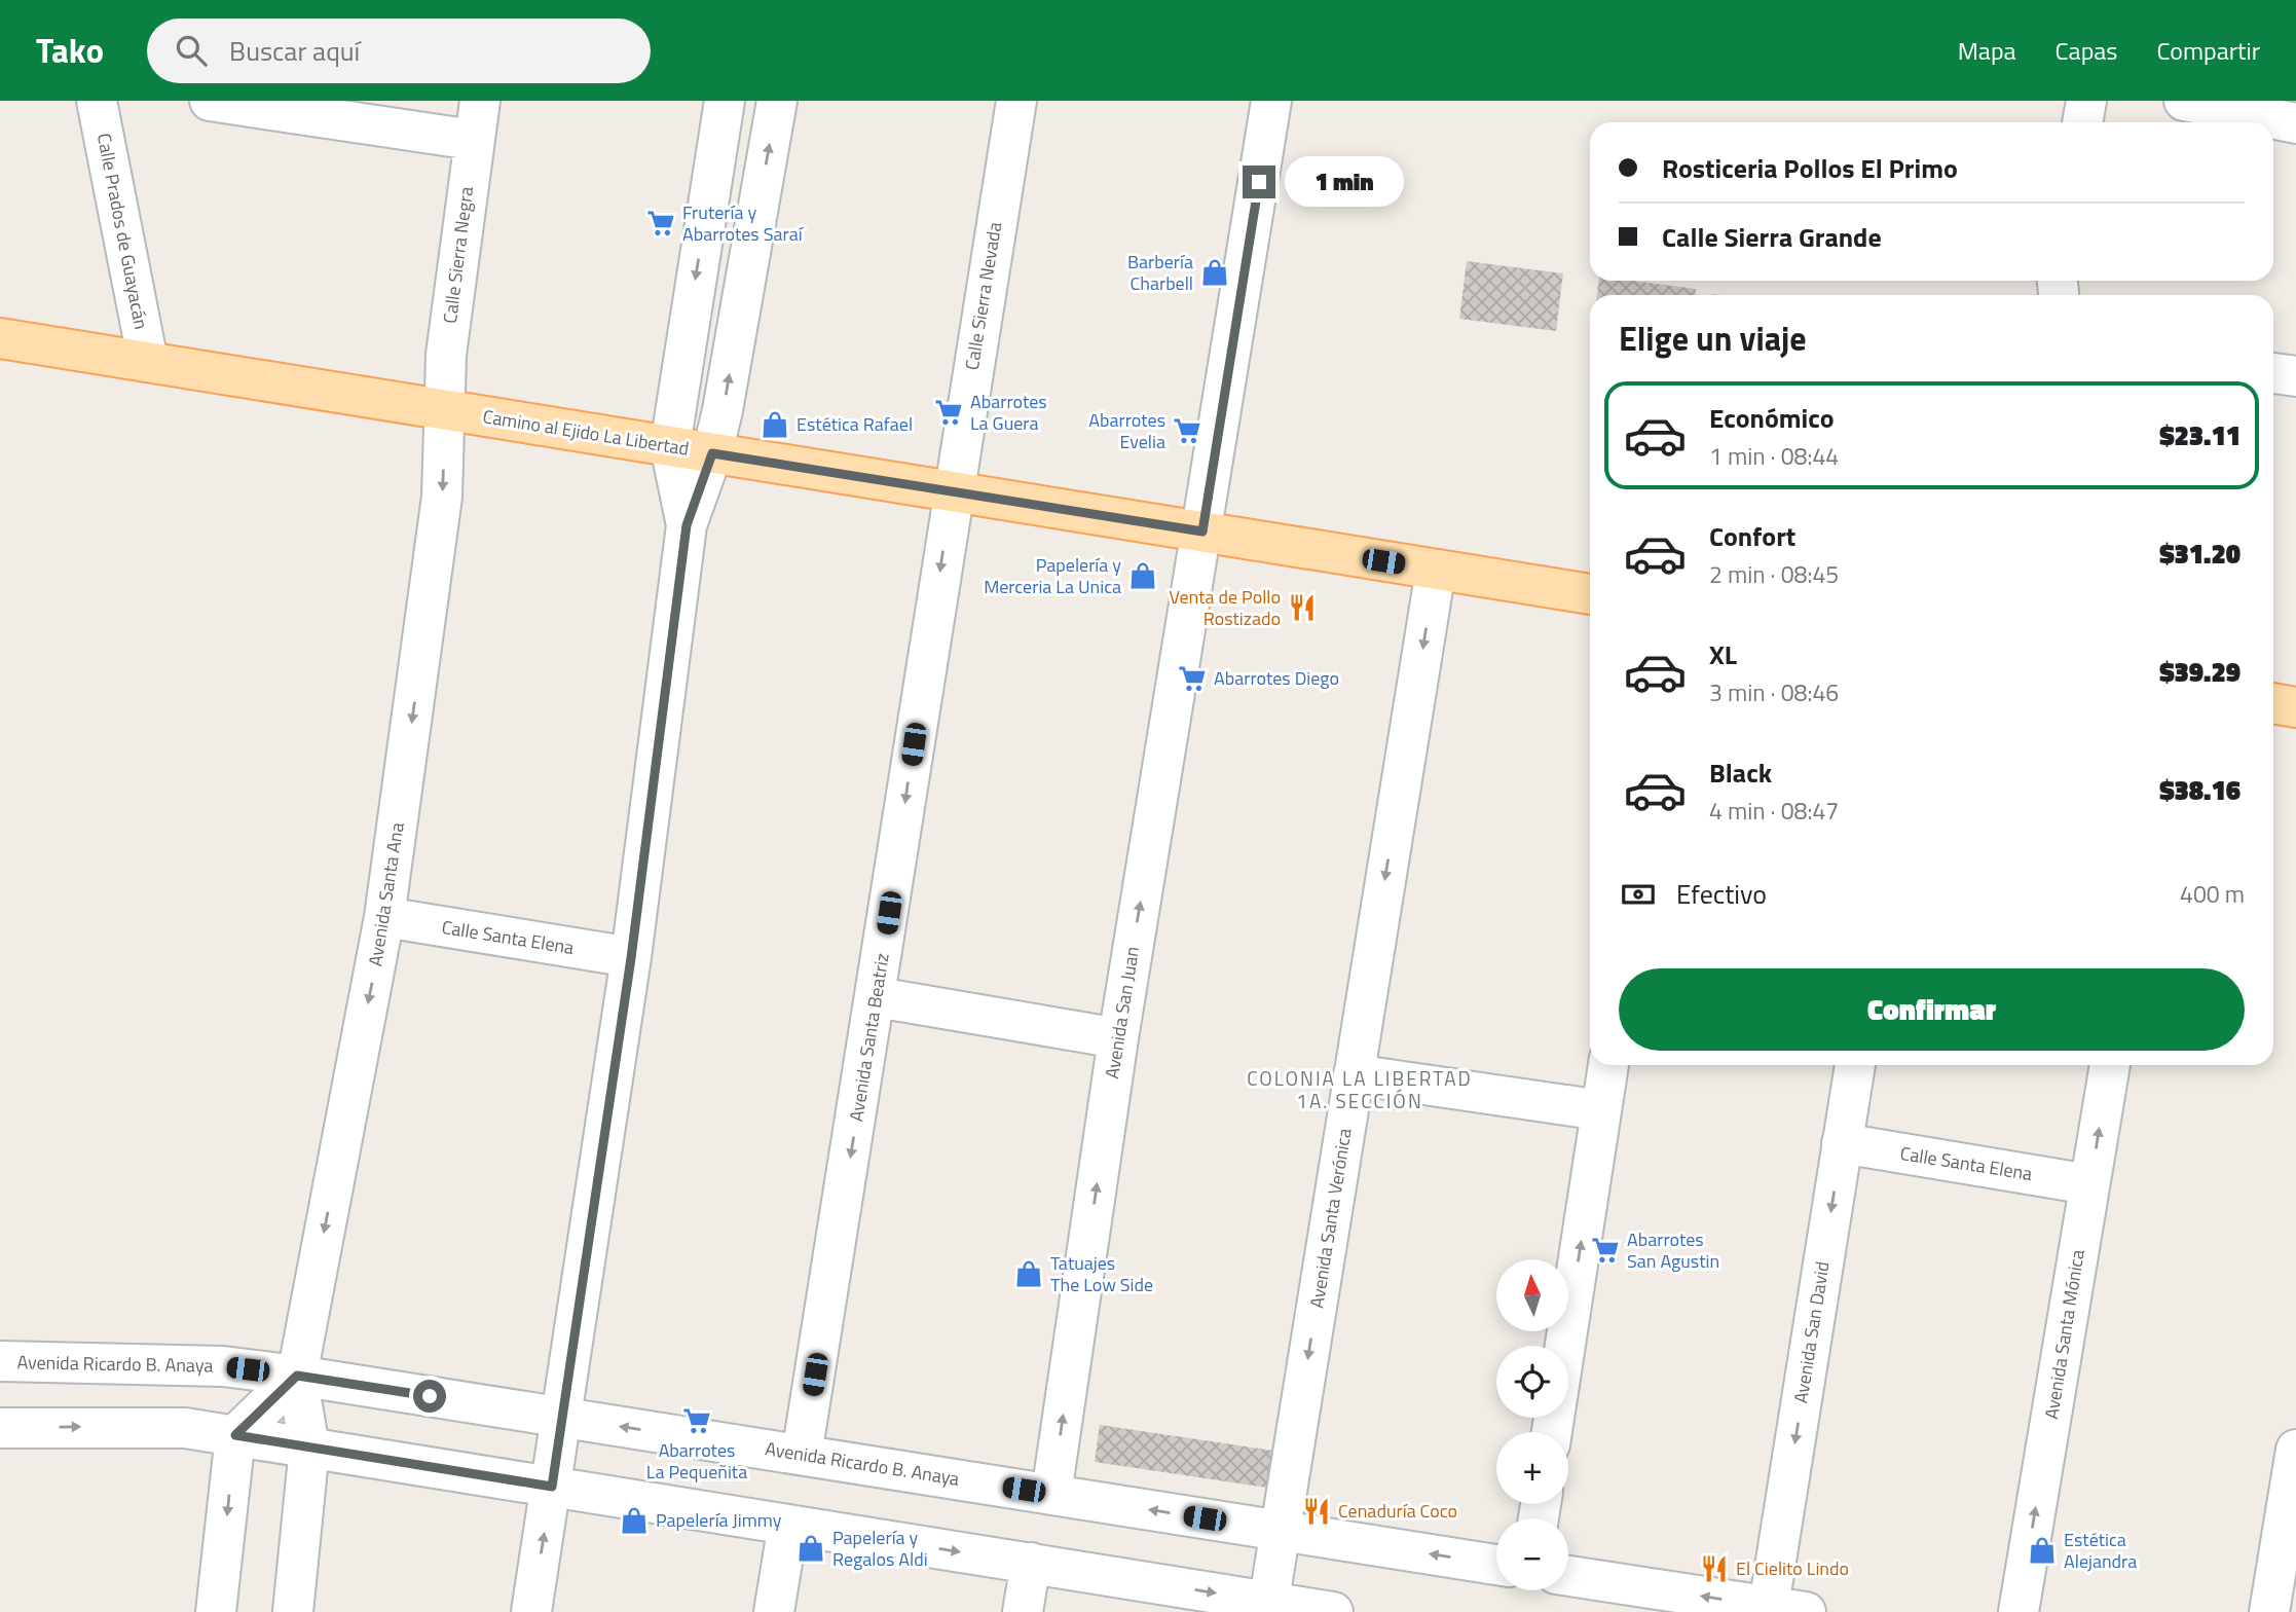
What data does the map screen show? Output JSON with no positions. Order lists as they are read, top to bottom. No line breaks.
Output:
{"streets":{"main road":["Camino al Ejido La Libertad"],"street":["Calle Prados de Guayacán","Calle Sierra Negra","Calle Sierra Nevada","Avenida Santa Ana","Calle Santa Elena","Avenida San Juan","Avenida Santa Beatriz","Avenida Santa Verónica","Avenida San David","Avenida Santa Mónica","Avenida Ricardo B. Anaya"]},"crossings":[["Calle Prados de Guayacán","Camino al Ejido La Libertad"],["Calle Sierra Negra","Camino al Ejido La Libertad"],["Calle Sierra Negra","Avenida Santa Ana"],["Calle Sierra Nevada","Camino al Ejido La Libertad"],["Calle Sierra Nevada","Avenida Santa Beatriz"],["Camino al Ejido La Libertad","Avenida Santa Ana"],["Camino al Ejido La Libertad","Avenida San Juan"],["Camino al Ejido La Libertad","Avenida Santa Beatriz"],["Camino al Ejido La Libertad","Avenida Santa Verónica"],["Avenida Santa Ana","Calle Santa Elena"],["Avenida Santa Ana","Avenida Ricardo B. Anaya"],["Calle Santa Elena","Avenida San David"],["Calle Santa Elena","Avenida Santa Mónica"],["Avenida San Juan","Avenida Ricardo B. Anaya"],["Avenida Santa Beatriz","Avenida Ricardo B. Anaya"],["Avenida Santa Verónica","Avenida Ricardo B. Anaya"]],"one_way":["Avenida San Juan","Avenida Santa Mónica"],"districts":["COLONIA LA LIBERTAD 1A. SECCIÓN"],"places":{"supermarket":["Frutería y Abarrotes Saraí","Abarrotes La Guera","Abarrotes Evelia","Abarrotes Diego","Abarrotes San Agustin","Abarrotes La Pequeñita"],"shop":["Barbería Charbell","Estética Rafael","Papelería y Merceria La Unica","Tatuajes The Low Side","Papelería Jimmy","Papelería y Regalos Aldi","Estética Alejandra"],"restaurant":["Venta de Pollo Rostizado","Cenaduría Coco","El Cielito Lindo"]},"north":"top","page":{"header":"Tako","search":"Buscar aquí","nav":["Mapa","Capas","Compartir"],"banner":["Rosticeria Pollos El Primo","Calle Sierra Grande"],"bubble":"1 min","heading":"Elige un viaje","list":[{"name":"Económico","note":"1 min · 08:44","value":"$23.11"},{"name":"Confort","note":"2 min · 08:45","value":"$31.20"},{"name":"XL","note":"3 min · 08:46","value":"$39.29"},{"name":"Black","note":"4 min · 08:47","value":"$38.16"}],"pay":["Efectivo","400 m"],"buttons":"Confirmar","map_buttons":["+","−"]}}
